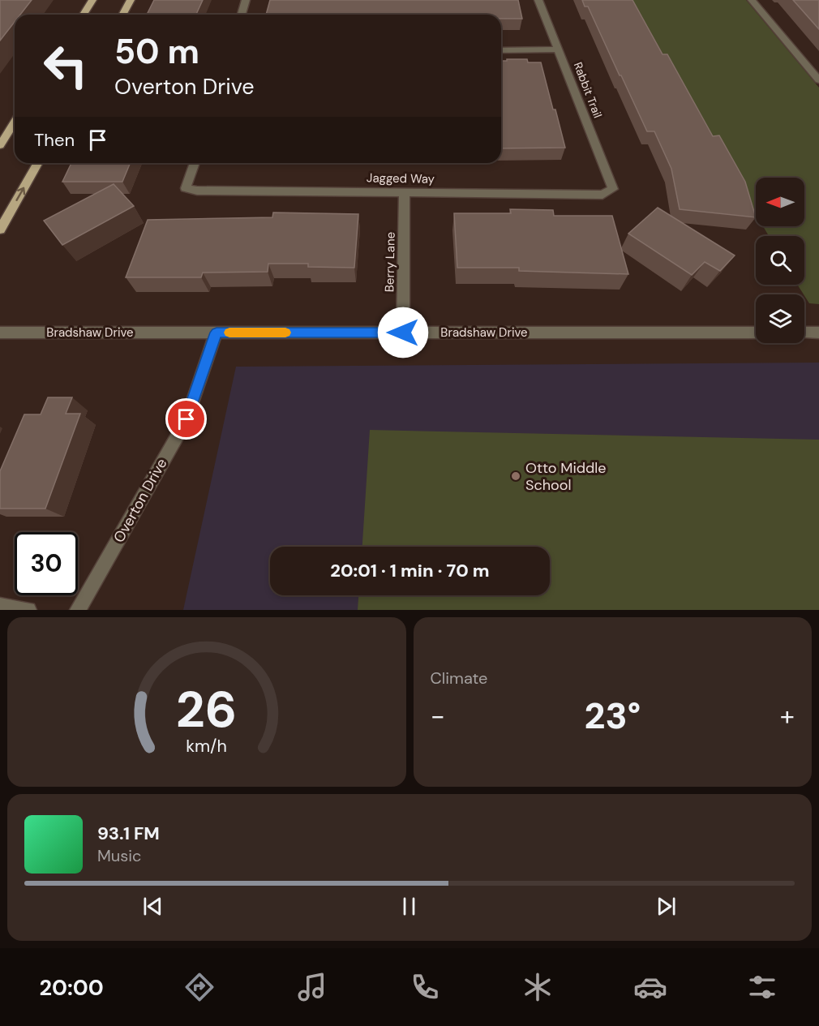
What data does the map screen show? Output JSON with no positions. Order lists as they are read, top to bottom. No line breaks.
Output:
{"streets":{"street":["Rabbit Trail","Jagged Way","Berry Lane","Bradshaw Drive","Overton Drive"]},"crossings":[["Rabbit Trail","Jagged Way"],["Jagged Way","Berry Lane"],["Berry Lane","Bradshaw Drive"],["Bradshaw Drive","Overton Drive"]],"places":["Otto Middle School"],"north":"left","page":{"turn":["50 m","Overton Drive"],"then":"Then","limit":"30","trip":"20:01 · 1 min · 70 m","tile":"Climate","heat":["−","23°","+"],"song":["93.1 FM","Music"],"tabs":"20:00","gauge":["26","km/h"]}}
